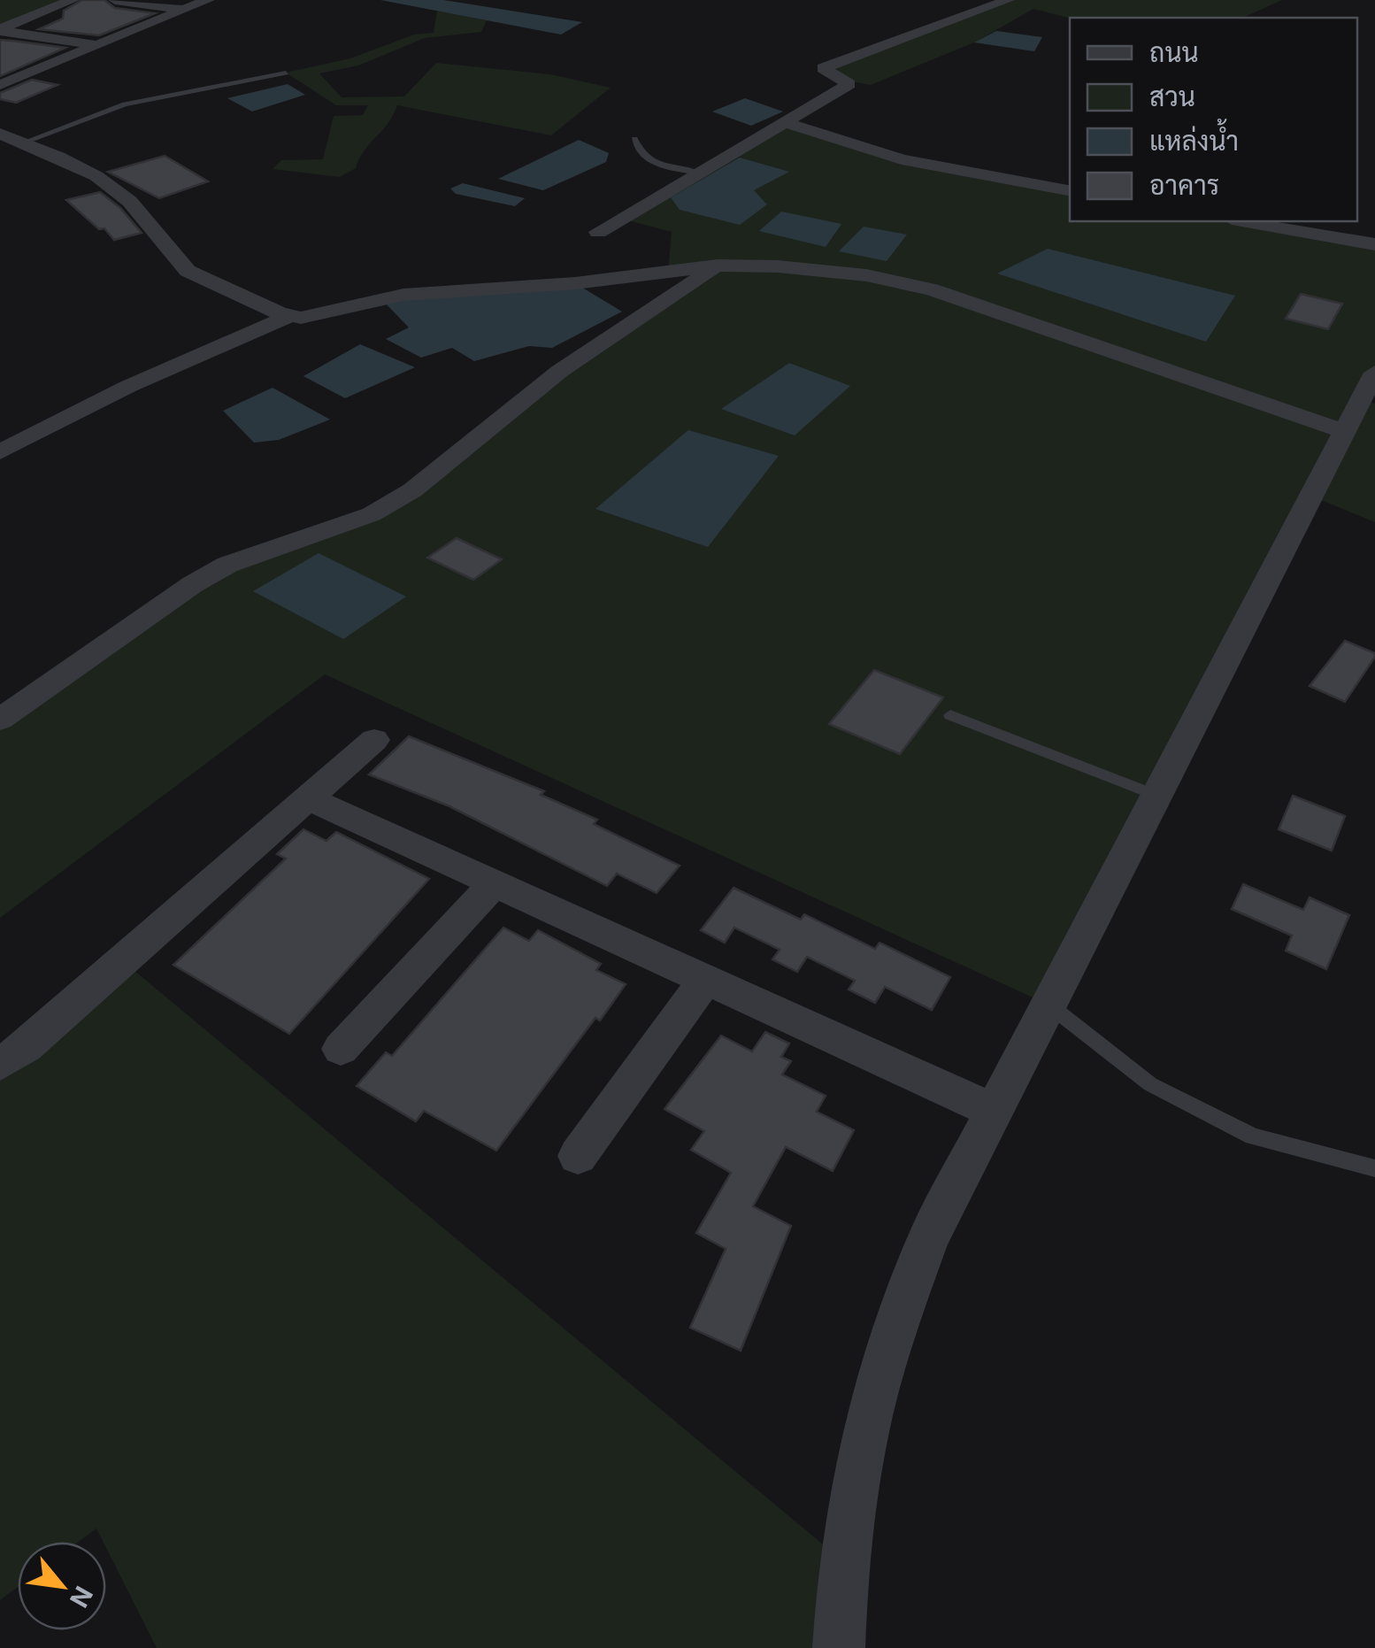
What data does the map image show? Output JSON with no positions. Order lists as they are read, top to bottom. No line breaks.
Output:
{"legend":["ถนน","สวน","แหล่งน้ำ","อาคาร"],"north":"bottom right"}
